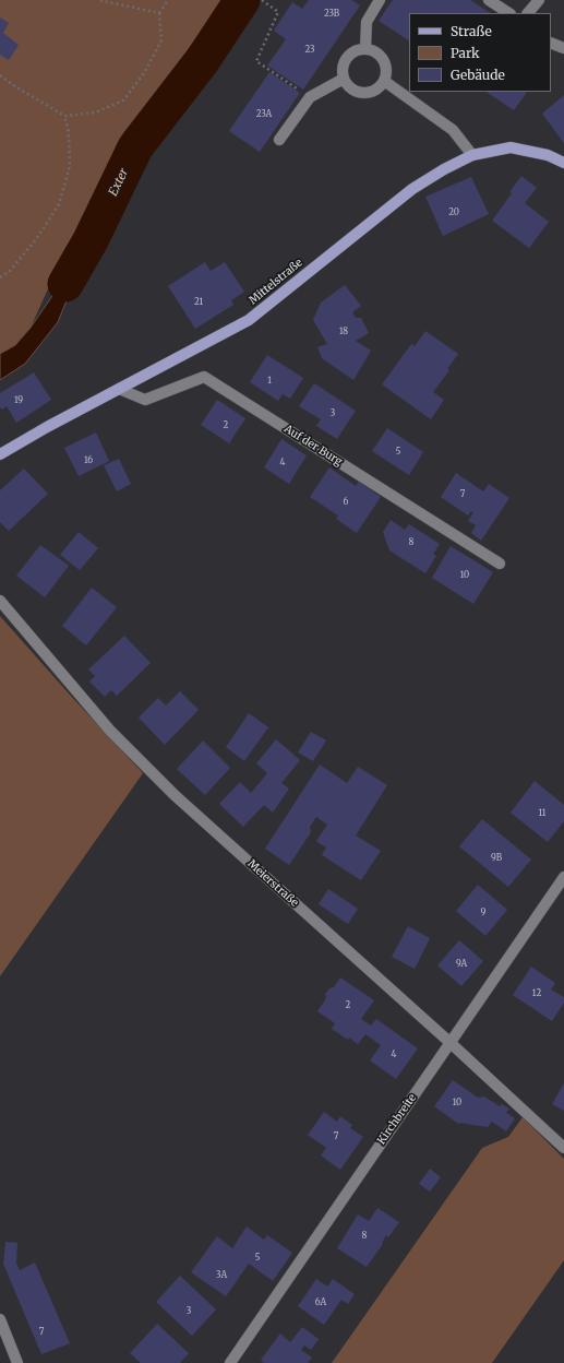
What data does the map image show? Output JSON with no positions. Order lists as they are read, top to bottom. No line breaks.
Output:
{"streets":{"main road":["Mittelstraße"],"street":["Auf der Burg","Meierstraße","Kirchbreite"]},"crossings":[["Mittelstraße","Auf der Burg"],["Meierstraße","Kirchbreite"]],"water":["Exter"],"house_numbers":["23B","23","23A","20","21","18","1","19","3","2","5","16","4","7","6","8","10","11","9B","9","9A","12","2","4","10","7","8","5","3A","6A","3","7"],"legend":["Straße","Park","Gebäude"]}
